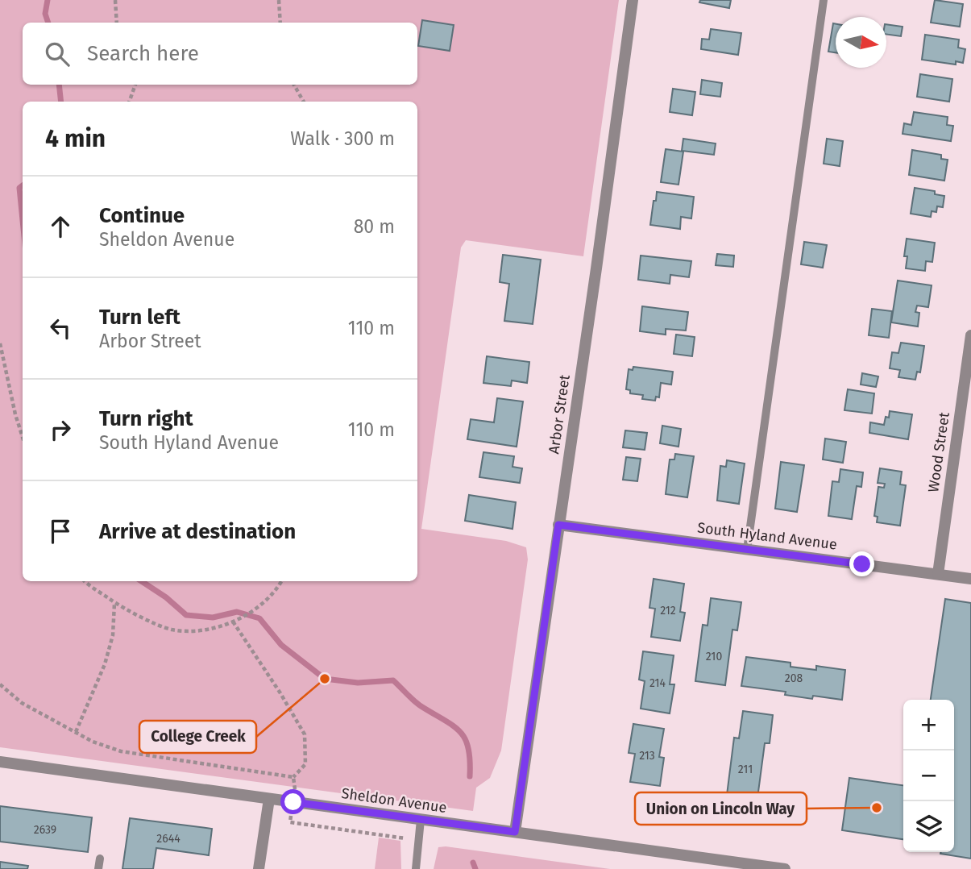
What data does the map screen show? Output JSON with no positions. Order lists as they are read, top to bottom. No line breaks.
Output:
{"streets":{"street":["Arbor Street","Wood Street","South Hyland Avenue","Sheldon Avenue"]},"crossings":[["Arbor Street","South Hyland Avenue"],["Arbor Street","Sheldon Avenue"],["Wood Street","South Hyland Avenue"]],"places":["College Creek","Union on Lincoln Way"],"house_numbers":["212","210","208","214","213","211","2639","2644"],"north":"right","page":{"search":"Search here","heading":["4 min","Walk · 300 m"],"list":[["Continue","Sheldon Avenue","80 m"],["Turn left","Arbor Street","110 m"],["Turn right","South Hyland Avenue","110 m"],"Arrive at destination"],"map_buttons":["+","−"]}}
